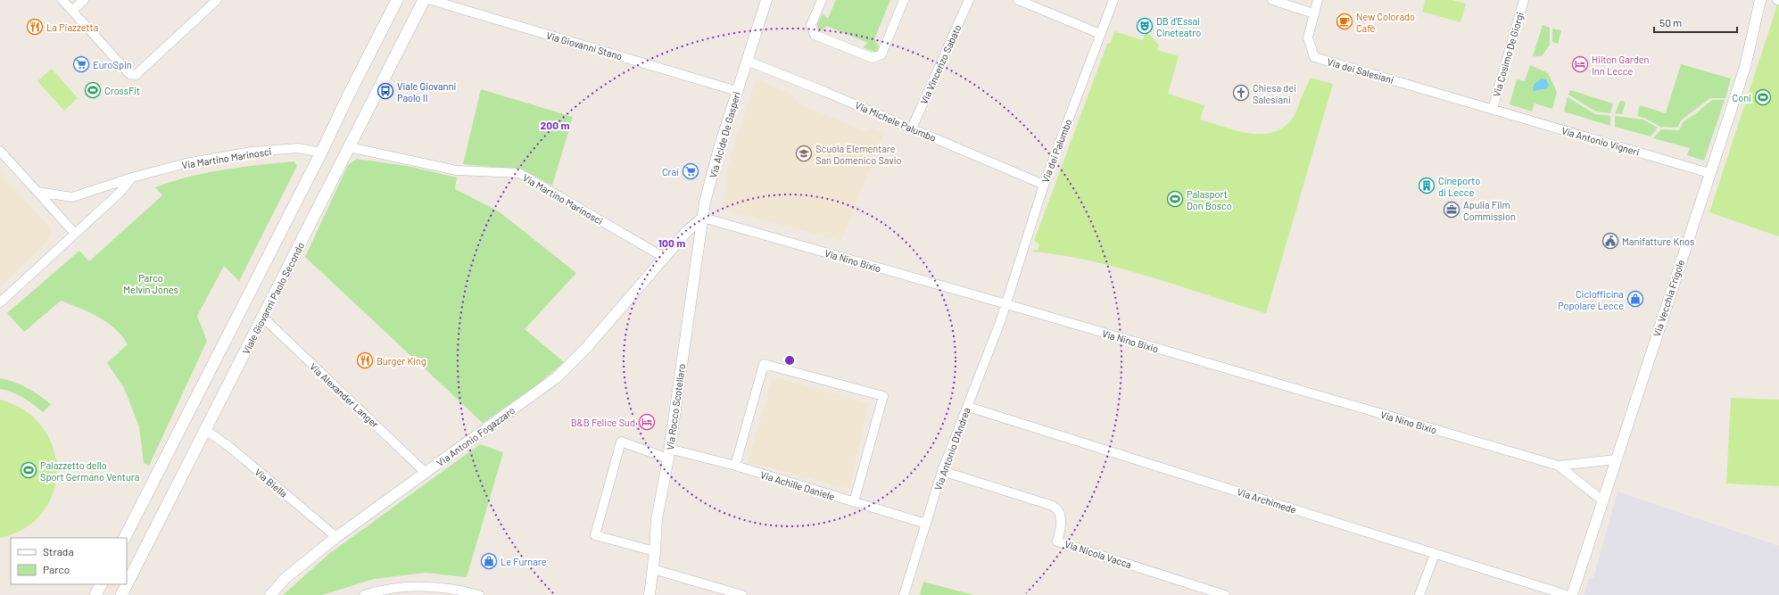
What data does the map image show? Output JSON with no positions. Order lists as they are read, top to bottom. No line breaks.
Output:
{"streets":{"main road":["Viale Giovanni Paolo Secondo"],"street":["Via Giovanni Stano","Via Cosimo De Giorgi","Via Vincenzo Sabato","Via dei Salesiani","Via Michele Palumbo","Via Alcide De Gasperi","Via Antonio Vigneri","Via dei Palumbo","Via Martino Marinosci","Via Nino Bixio","Via Vecchia Frigole","Via Alexander Langer","Via Rocco Scotellaro","Via Antonio Fogazzaro","Via Antonio D'Andrea","Via Biella","Via Achille Daniele","Via Archimede","Via Nicola Vacca"]},"crossings":[["Via Giovanni Stano","Via Alcide De Gasperi"],["Via Cosimo De Giorgi","Via dei Salesiani"],["Via Cosimo De Giorgi","Via Antonio Vigneri"],["Via Vincenzo Sabato","Via Michele Palumbo"],["Via dei Salesiani","Via Antonio Vigneri"],["Via Michele Palumbo","Via Alcide De Gasperi"],["Via Michele Palumbo","Via dei Palumbo"],["Via Alcide De Gasperi","Via Nino Bixio"],["Via Alcide De Gasperi","Via Rocco Scotellaro"],["Via Antonio Vigneri","Via Vecchia Frigole"],["Via dei Palumbo","Via Nino Bixio"],["Via dei Palumbo","Via Antonio D'Andrea"],["Via Martino Marinosci","Viale Giovanni Paolo Secondo"],["Via Martino Marinosci","Via Antonio Fogazzaro"],["Via Nino Bixio","Via Vecchia Frigole"],["Via Nino Bixio","Via Rocco Scotellaro"],["Via Nino Bixio","Via Antonio D'Andrea"],["Viale Giovanni Paolo Secondo","Via Alexander Langer"],["Viale Giovanni Paolo Secondo","Via Biella"],["Via Alexander Langer","Via Antonio Fogazzaro"],["Via Rocco Scotellaro","Via Achille Daniele"],["Via Antonio Fogazzaro","Via Biella"],["Via Antonio D'Andrea","Via Achille Daniele"],["Via Antonio D'Andrea","Via Archimede"],["Via Antonio D'Andrea","Via Nicola Vacca"]],"parks":["Parco Melvin Jones"],"places":{"cafe":["New Colorado Cafè"],"theatre":["DB d'Essai Cineteatro"],"restaurant":["La Piazzetta","Burger King"],"supermarket":["EuroSpin","Crai"],"hotel":["Hilton Garden Inn Lecce","B&B Felice Sud"],"sports":["CrossFit","Coni","Palasport Don Bosco","Palazzetto dello Sport Germano Ventura"],"bus stop":["Viale Giovanni Paolo II"],"church":["Chiesa dei Salesiani"],"school or university":["Scuola Elementare San Domenico Savio"],"building":["Cineporto di Lecce"],"office":["Apulia Film Commission"],"public building":["Manifatture Knos"],"shop":["Ciclofficina Popolare Lecce","Le Furnare"]},"legend":["Strada","Parco"],"scale_bar":"50 m","rings":["200 m","100 m"]}
